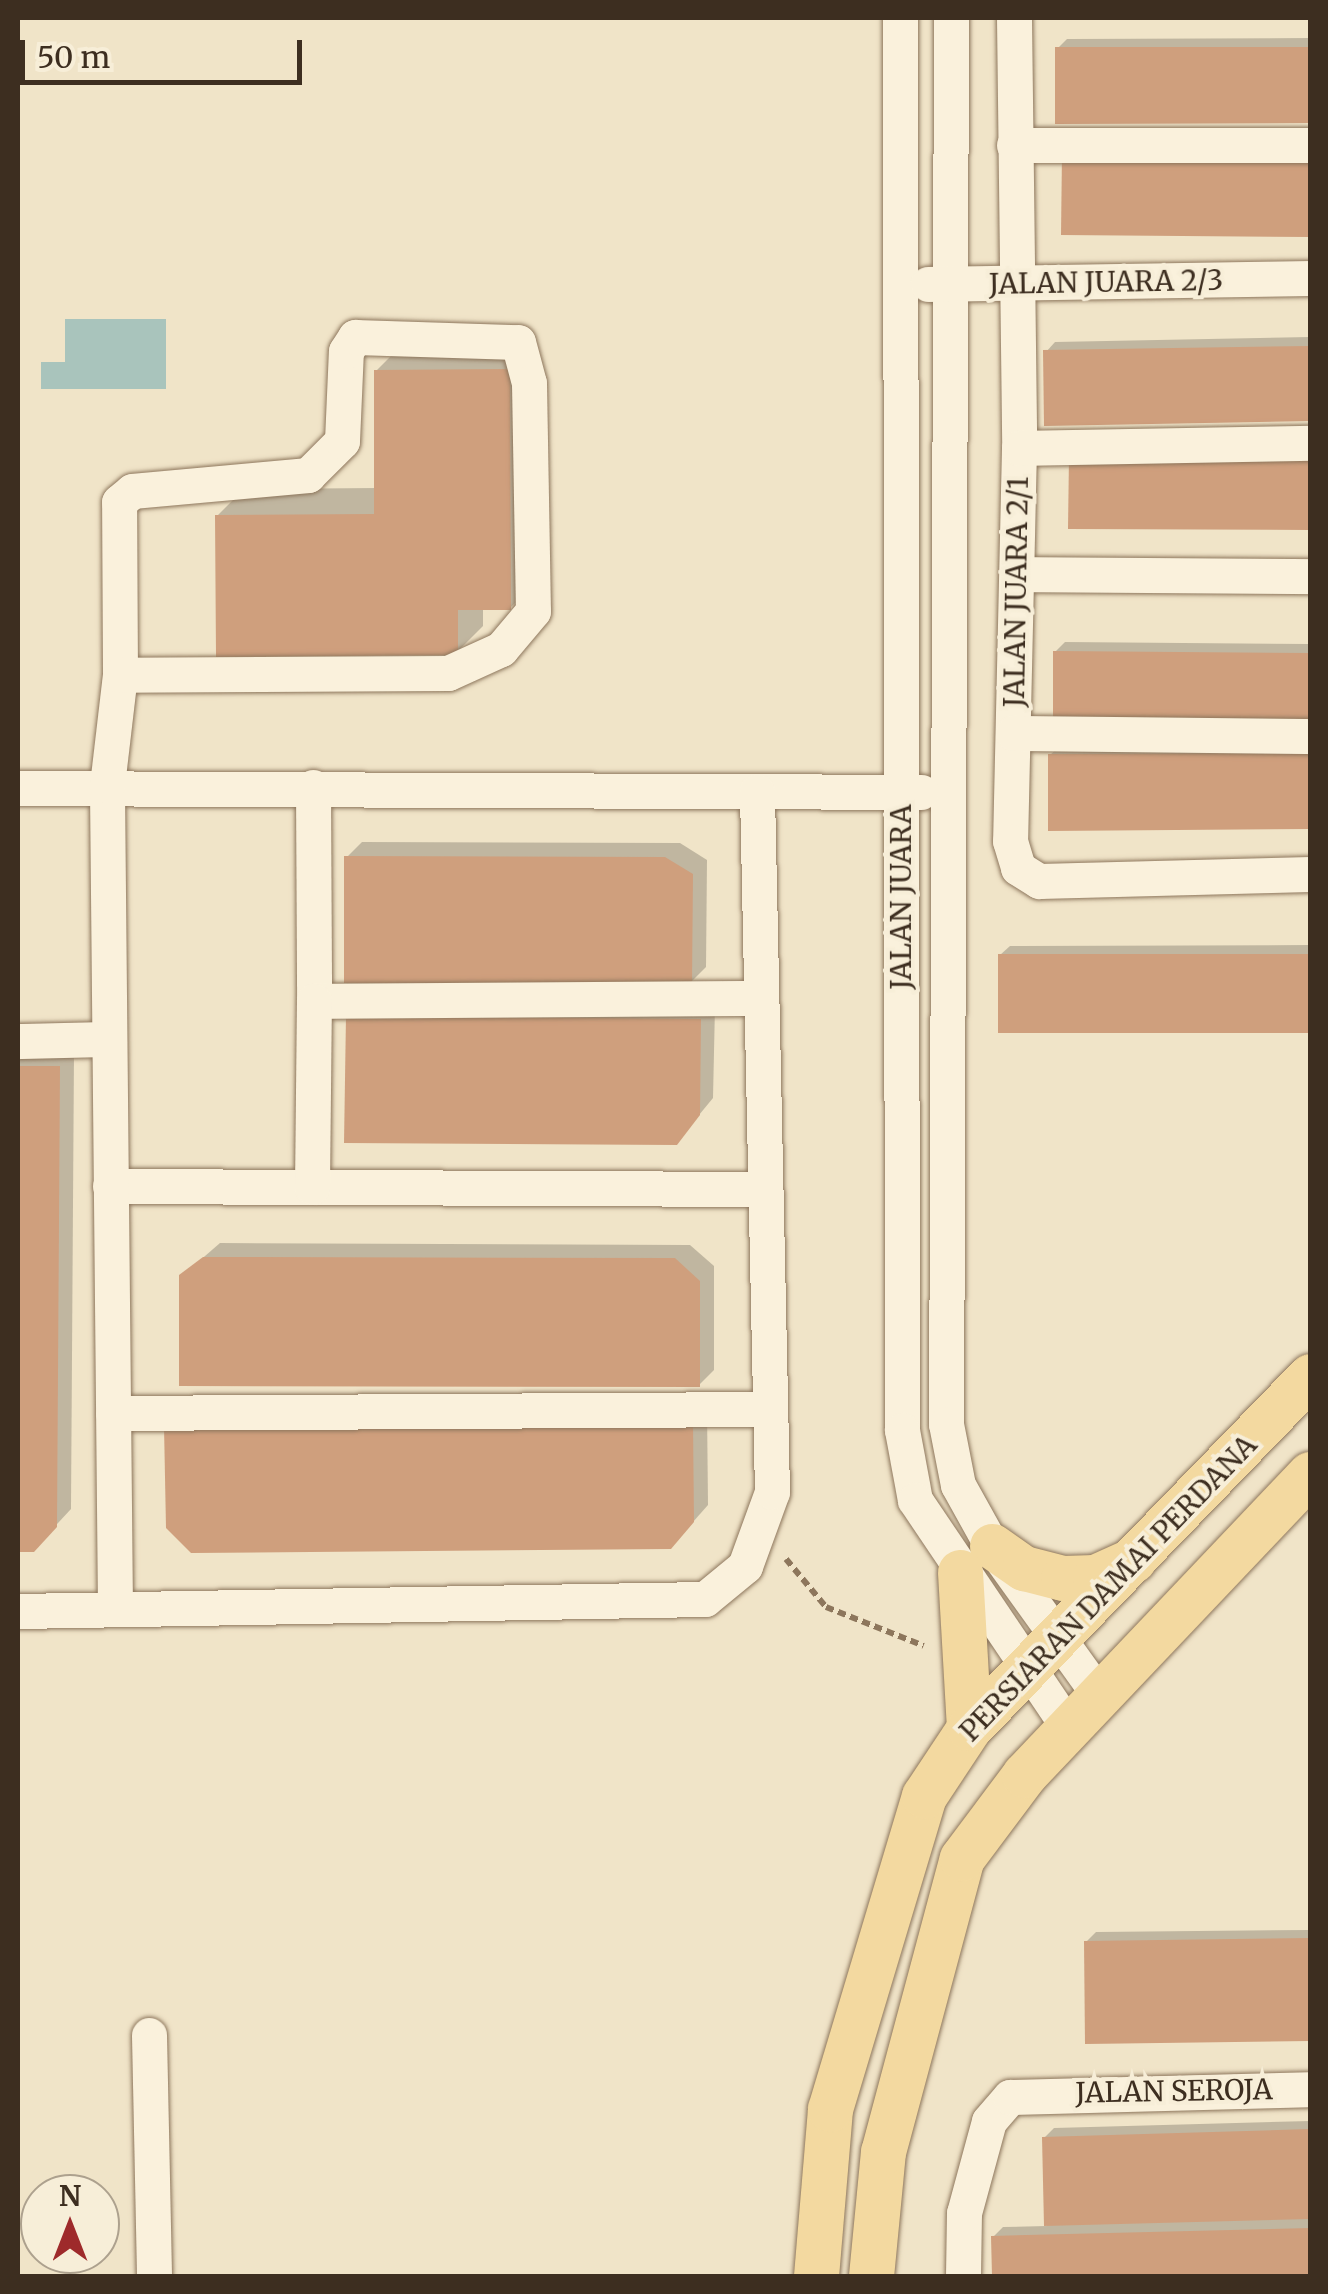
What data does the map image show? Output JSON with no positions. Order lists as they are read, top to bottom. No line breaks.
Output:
{"streets":{"main road":["PERSIARAN DAMAI PERDANA"],"street":["JALAN JUARA 2/3","JALAN JUARA 2/1","JALAN JUARA","JALAN SEROJA"]},"crossings":[["JALAN JUARA 2/3","JALAN JUARA 2/1"],["JALAN JUARA 2/3","JALAN JUARA"],["JALAN JUARA","PERSIARAN DAMAI PERDANA"]],"scale_bar":"50 m","north":"top"}
